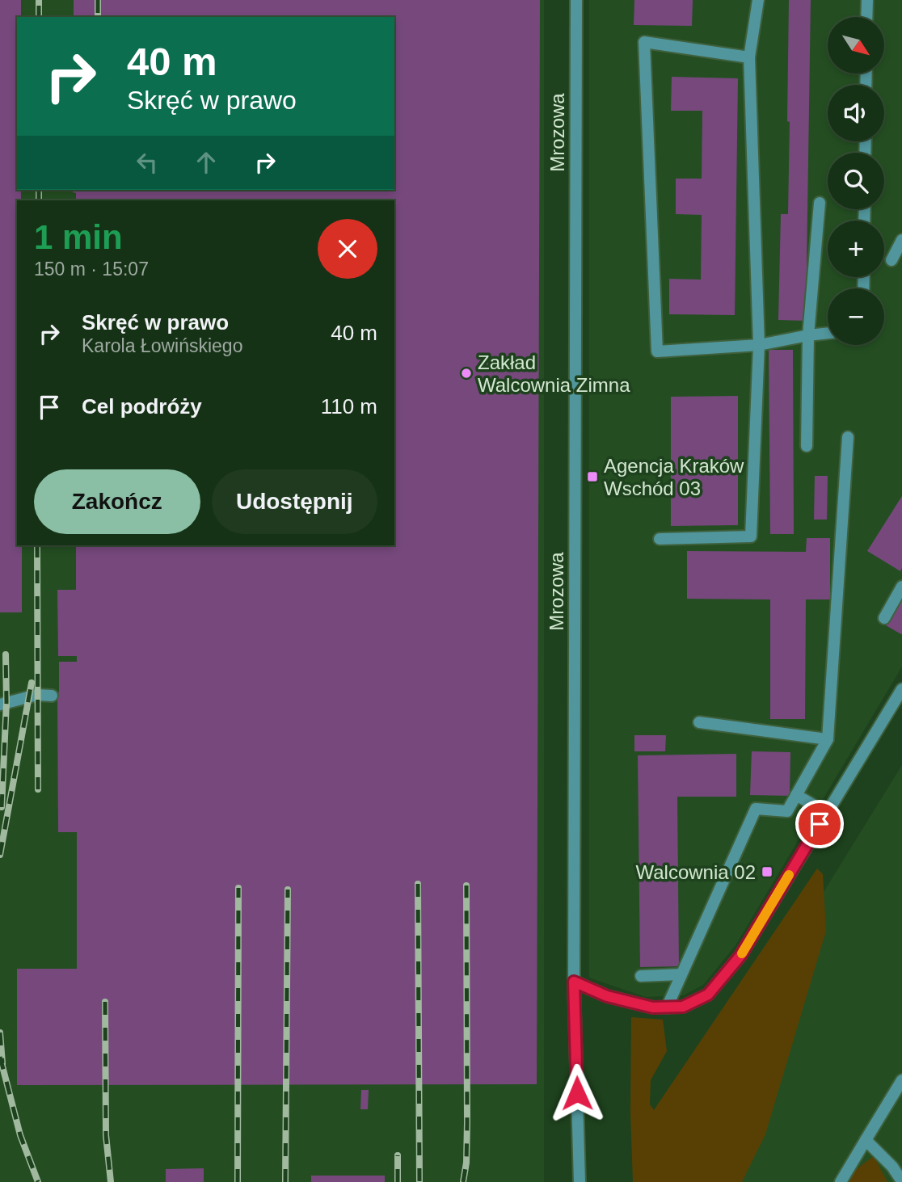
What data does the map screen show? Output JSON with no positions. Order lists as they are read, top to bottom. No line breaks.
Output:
{"streets":{"street":["Mrozowa"]},"places":{"other":["Zakład Walcownia Zimna"],"transit":["Agencja Kraków Wschód 03","Walcownia 02"]},"north":"bottom right","page":{"map_buttons":["+","−"],"turn":["40 m","Skręć w prawo"],"heading":["1 min","150 m · 15:07"],"list":[{"name":"Skręć w prawo","note":"Karola Łowińskiego","value":"40 m"},{"name":"Cel podróży","value":"110 m"}],"buttons":["Zakończ","Udostępnij"]}}
